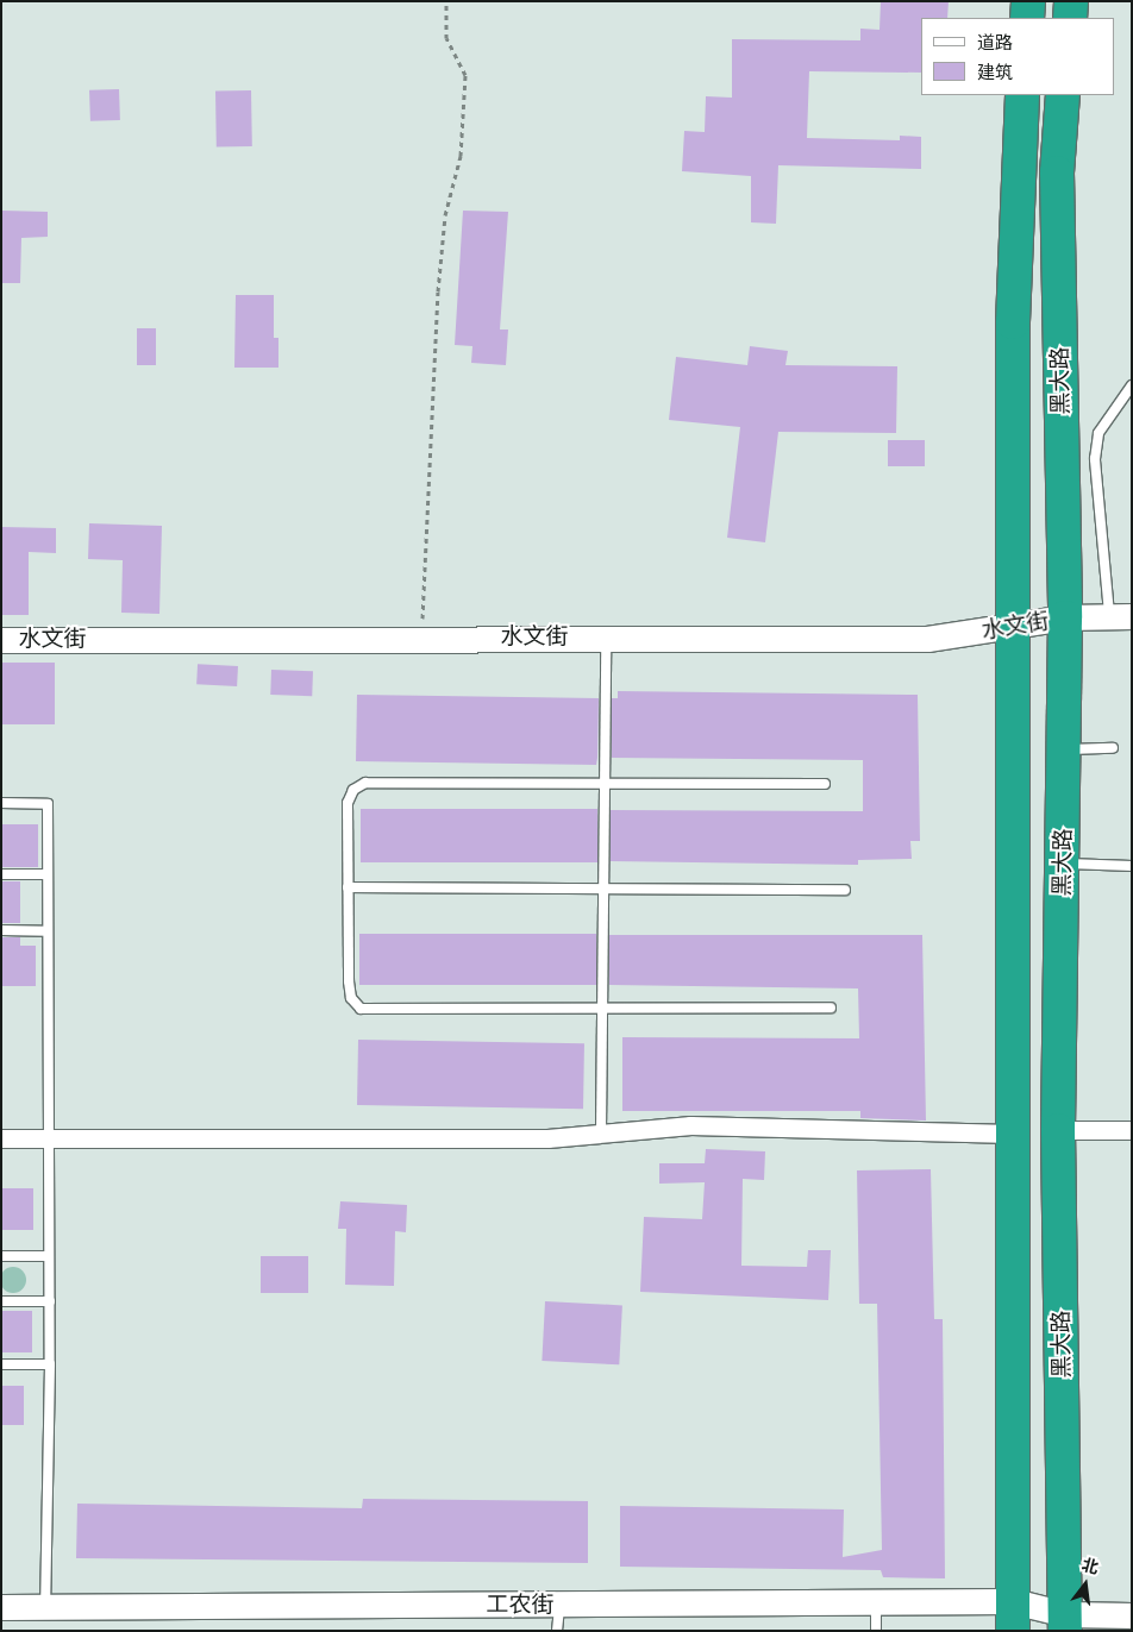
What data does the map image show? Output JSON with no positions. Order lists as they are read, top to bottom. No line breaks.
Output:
{"streets":{"highway":["黑大路"],"street":["水文街","工农街"]},"crossings":[["黑大路","水文街"],["黑大路","工农街"]],"legend":["道路","建筑"],"north":"top"}
